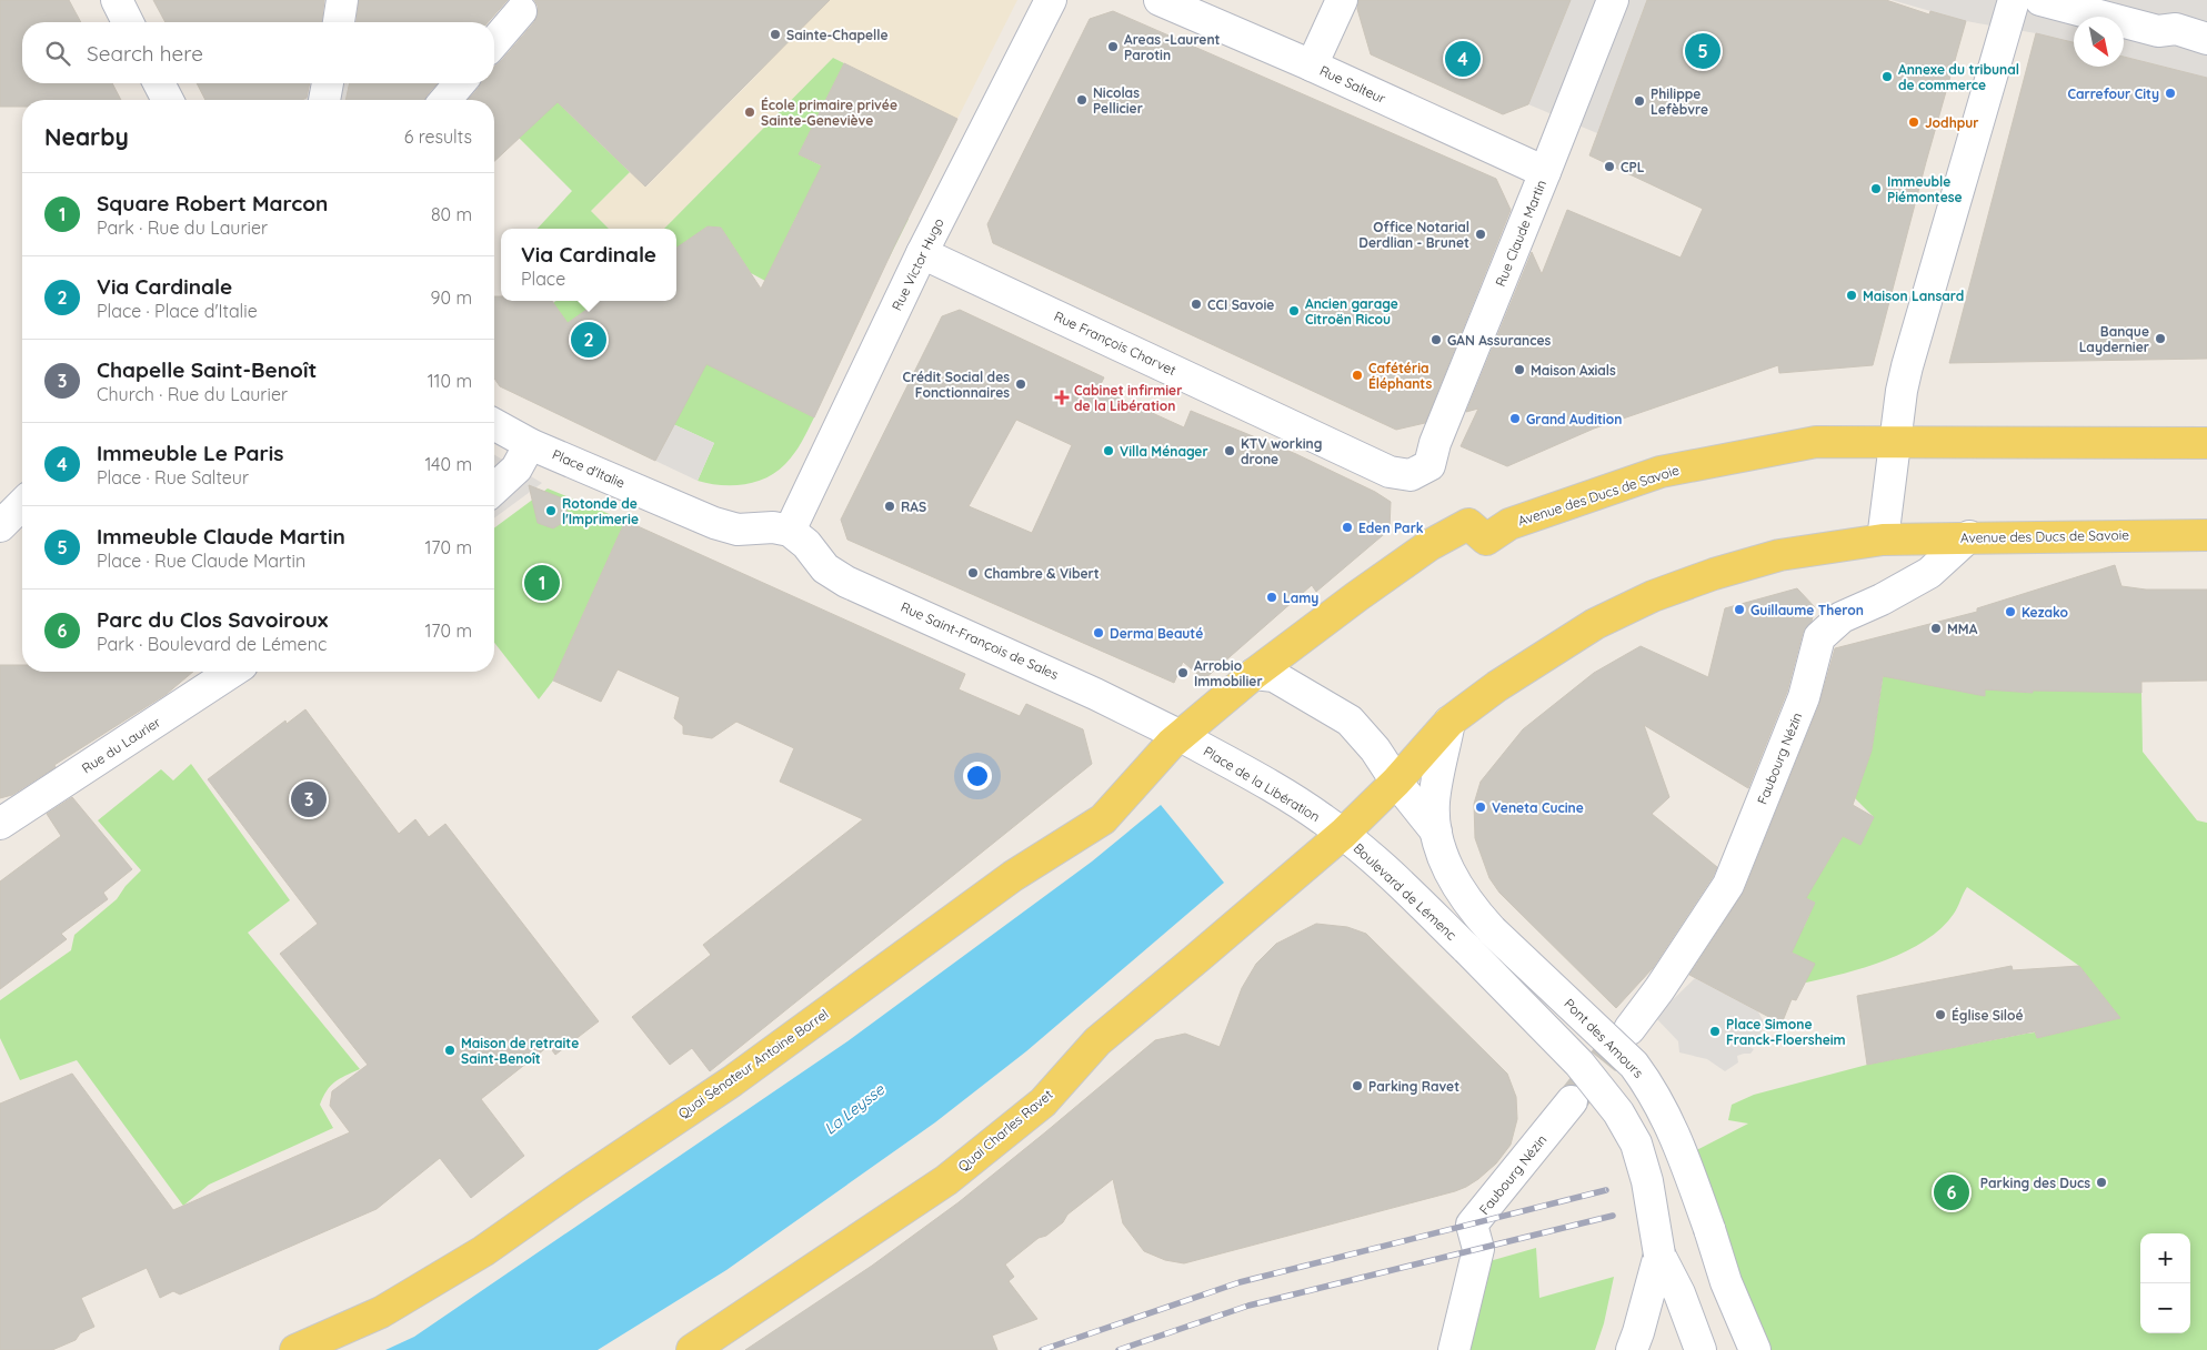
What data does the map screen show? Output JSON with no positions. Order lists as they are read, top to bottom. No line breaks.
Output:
{"streets":{"main road":["Avenue des Ducs de Savoie","Quai Sénateur Antoine Borrel","Quai Charles Ravet"],"street":["Rue Salteur","Rue Claude Martin","Rue Victor Hugo","Rue François Charvet","Place d'Italie","Rue Saint-François de Sales","Rue du Laurier","Faubourg Nézin","Place de la Libération","Boulevard de Lémenc","Pont des Amours"]},"crossings":[["Rue Salteur","Rue Claude Martin"],["Rue Claude Martin","Rue François Charvet"],["Rue Victor Hugo","Rue François Charvet"],["Rue Victor Hugo","Place d'Italie"],["Rue Victor Hugo","Rue Saint-François de Sales"],["Place d'Italie","Rue Saint-François de Sales"],["Avenue des Ducs de Savoie","Rue Saint-François de Sales"],["Avenue des Ducs de Savoie","Faubourg Nézin"],["Avenue des Ducs de Savoie","Place de la Libération"],["Avenue des Ducs de Savoie","Boulevard de Lémenc"],["Avenue des Ducs de Savoie","Quai Sénateur Antoine Borrel"],["Avenue des Ducs de Savoie","Quai Charles Ravet"],["Rue Saint-François de Sales","Place de la Libération"],["Rue Saint-François de Sales","Quai Sénateur Antoine Borrel"],["Place de la Libération","Boulevard de Lémenc"],["Place de la Libération","Quai Sénateur Antoine Borrel"],["Place de la Libération","Quai Charles Ravet"],["Boulevard de Lémenc","Quai Charles Ravet"]],"water":["La Leysse"],"places":{"other":["Sainte-Chapelle","Areas -Laurent Parotin","Annexe du tribunal de commerce","Carrefour City","Nicolas Pellicier","Philippe Lefèbvre","École primaire privée Sainte-Geneviève","Jodhpur","CPL","Immeuble Piémontese","Office Notarial Derdlian - Brunet","Maison Lansard","CCI Savoie","Ancien garage Citroën Ricou","Banque Laydernier","GAN Assurances","Maison Axials","Cafétéria Éléphants","Crédit Social des Fonctionnaires","Grand Audition","Villa Ménager","KTV working drone","RAS","Rotonde de l'Imprimerie","Eden Park","Chambre & Vibert","Lamy","Guillaume Theron","Kezako","MMA","Derma Beauté","Arrobio Immobilier","Veneta Cucine","Église Siloé","Place Simone Franck-Floersheim","Maison de retraite Saint-Benoît","Parking Ravet","Parking des Ducs"],"health":["Cabinet infirmier de la Libération"]},"north":"bottom right","page":{"search":"Search here","pins":["5","4","2","1","3","6"],"heading":["Nearby","6 results"],"list":[{"mark":"1","name":"Square Robert Marcon","note":"Park · Rue du Laurier","value":"80 m"},{"mark":"2","name":"Via Cardinale","note":"Place · Place d'Italie","value":"90 m"},{"mark":"3","name":"Chapelle Saint-Benoît","note":"Church · Rue du Laurier","value":"110 m"},{"mark":"4","name":"Immeuble Le Paris","note":"Place · Rue Salteur","value":"140 m"},{"mark":"5","name":"Immeuble Claude Martin","note":"Place · Rue Claude Martin","value":"170 m"},{"mark":"6","name":"Parc du Clos Savoiroux","note":"Park · Boulevard de Lémenc","value":"170 m"}],"popup":["Via Cardinale","Place"],"map_buttons":["+","−"]}}
